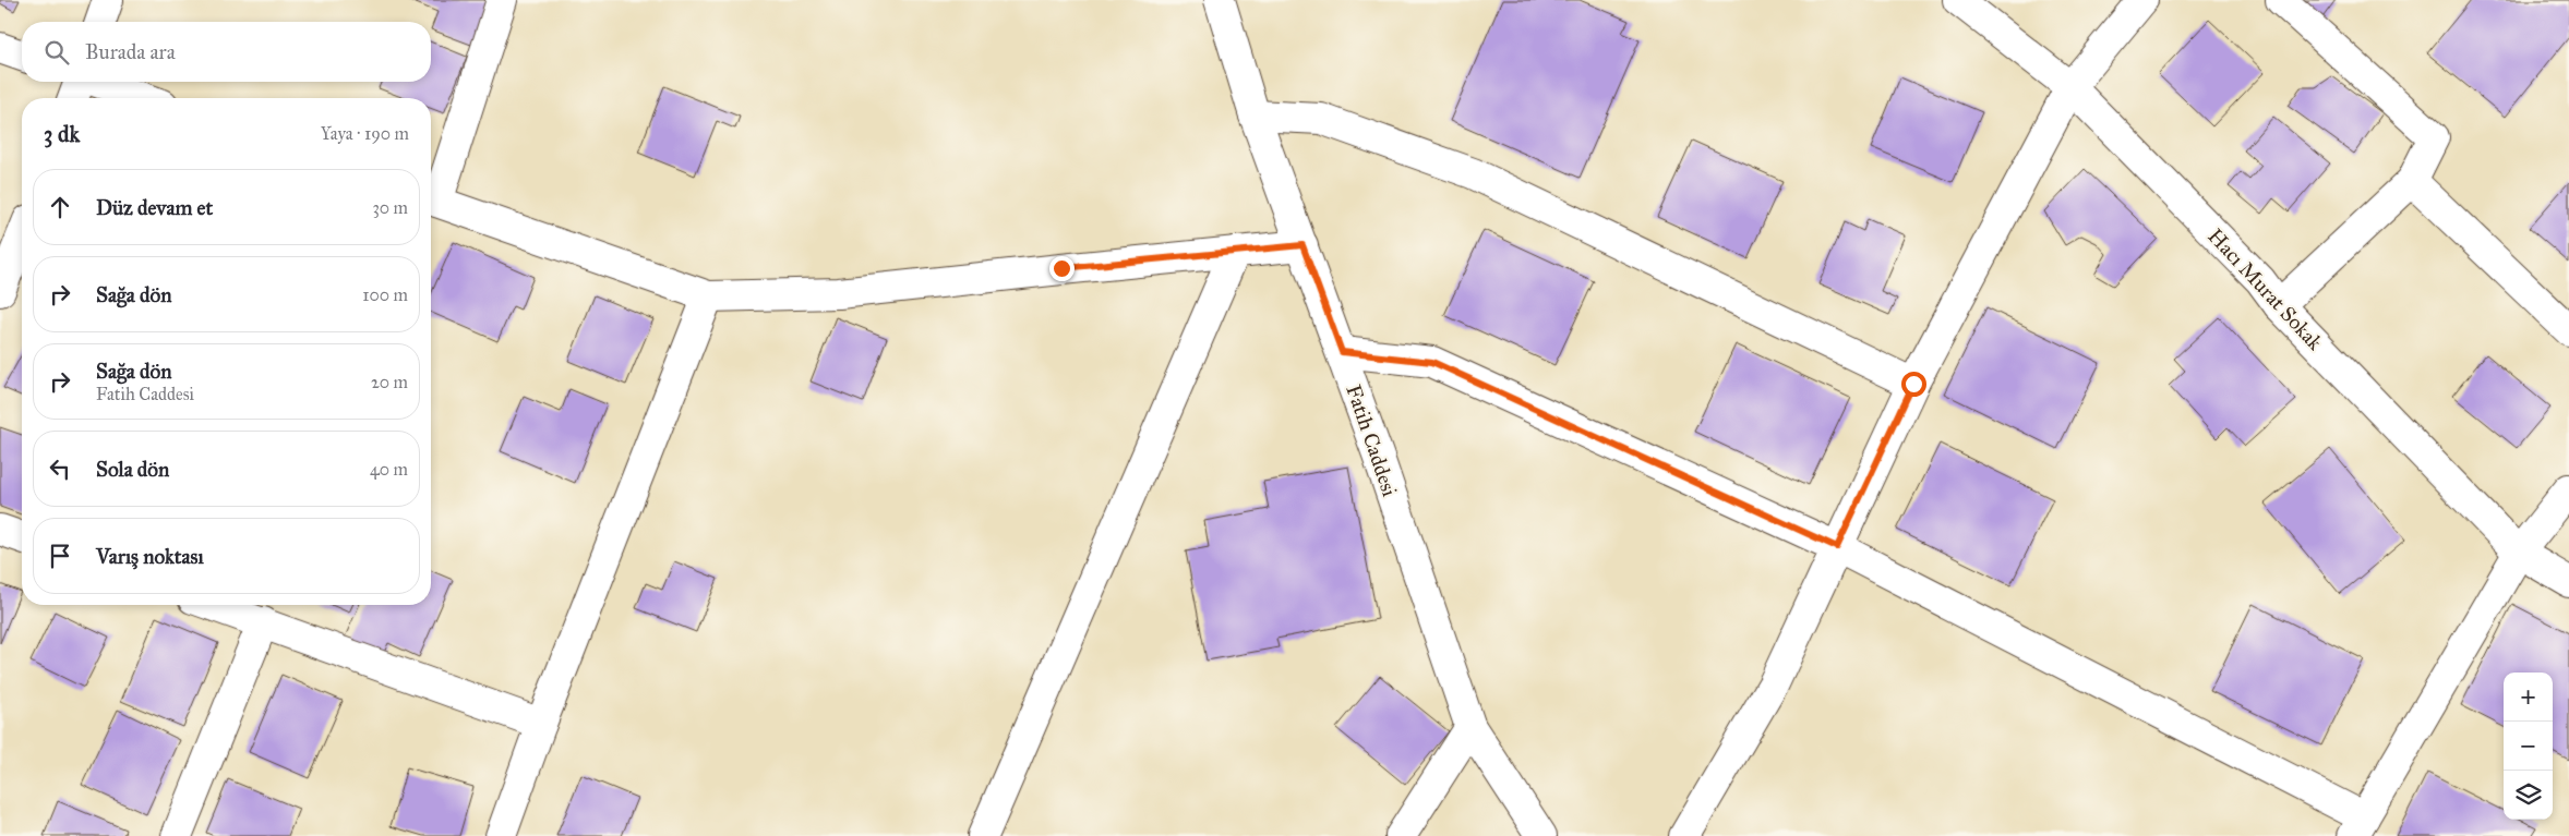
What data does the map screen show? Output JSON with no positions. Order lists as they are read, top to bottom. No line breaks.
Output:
{"streets":{"street":["Hacı Murat Sokak","Fatih Caddesi"]},"page":{"search":"Burada ara","heading":["3 dk","Yaya · 190 m"],"list":[["Düz devam et","30 m"],["Sağa dön","100 m"],["Sağa dön","Fatih Caddesi","20 m"],["Sola dön","40 m"],"Varış noktası"],"map_buttons":["+","−"]}}
